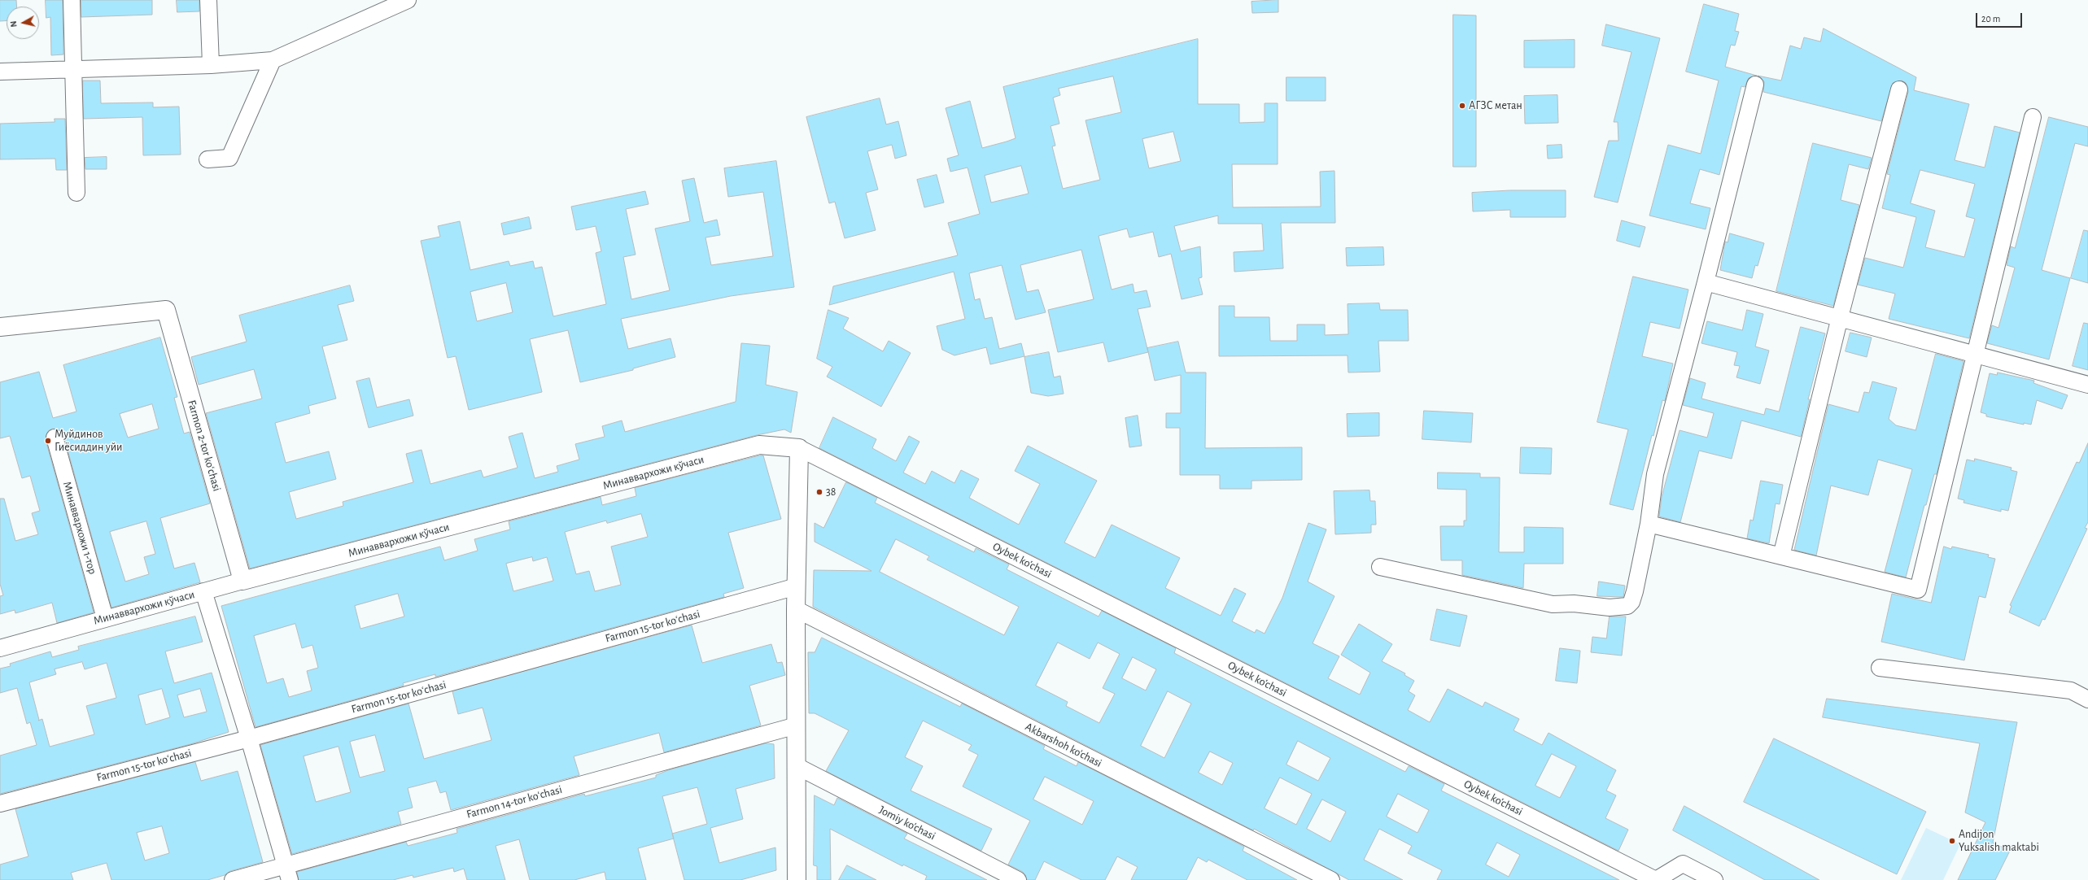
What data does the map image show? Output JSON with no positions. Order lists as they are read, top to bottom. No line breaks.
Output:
{"streets":{"street":["Farmon 2-tor koʻchasi","Минаввархожи кўчаси","Минаввархожи 1-тор","Oybek ko'chasi","Farmon 15-tor koʻchasi","Akbarshoh ko'chasi","Farmon 14-tor koʻchasi","Jomiy ko'chasi"]},"crossings":[["Farmon 2-tor koʻchasi","Минаввархожи кўчаси"],["Минаввархожи кўчаси","Минаввархожи 1-тор"],["Минаввархожи кўчаси","Oybek ko'chasi"]],"places":["АГЗС метан","Муйдинов Гиёсиддин уйи","38","Andijon Yuksalish maktabi"],"scale_bar":"20 m","north":"left"}
